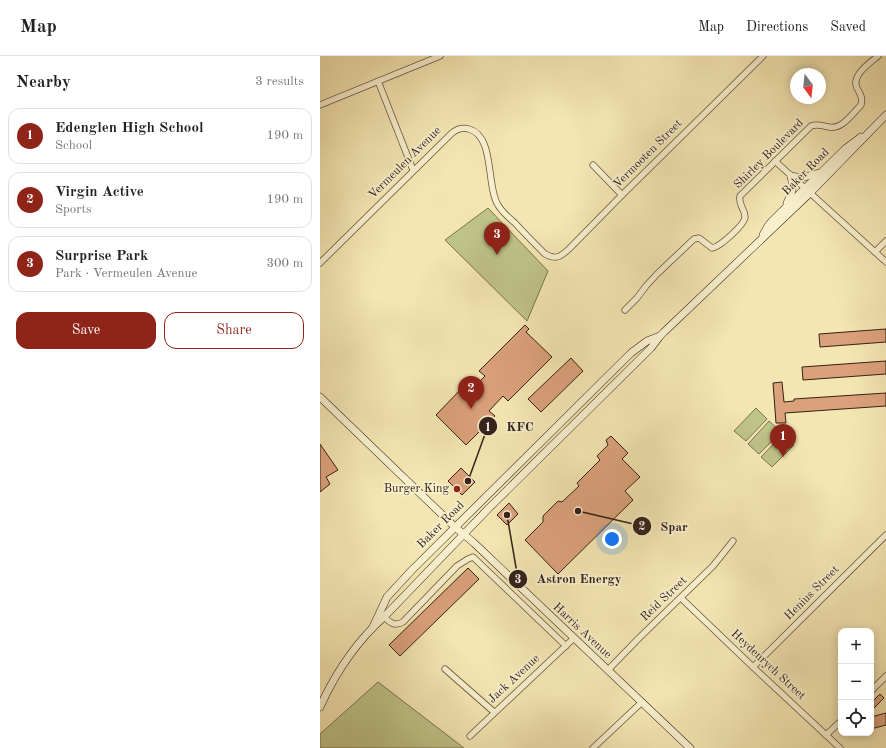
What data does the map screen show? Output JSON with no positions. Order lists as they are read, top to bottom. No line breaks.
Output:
{"streets":{"main road":["Baker Road","Harris Avenue"],"street":["Vermooten Street","Shirley Boulevard","Vermeulen Avenue","Henius Street","Reid Street","Heydenrych Street","Jack Avenue"]},"crossings":[["Vermooten Street","Vermeulen Avenue"],["Baker Road","Harris Avenue"],["Henius Street","Heydenrych Street"],["Reid Street","Harris Avenue"],["Reid Street","Heydenrych Street"],["Harris Avenue","Jack Avenue"]],"places":["KFC","Burger King","Spar","Astron Energy"],"north":"bottom","page":{"header":"Map","nav":["Map","Directions","Saved"],"heading":["Nearby","3 results"],"list":[{"mark":"1","name":"Edenglen High School","note":"School","value":"190 m"},{"mark":"2","name":"Virgin Active","note":"Sports","value":"190 m"},{"mark":"3","name":"Surprise Park","note":"Park · Vermeulen Avenue","value":"300 m"}],"pins":["3","2","1"],"buttons":["Save","Share"],"map_buttons":["+","−"]}}
